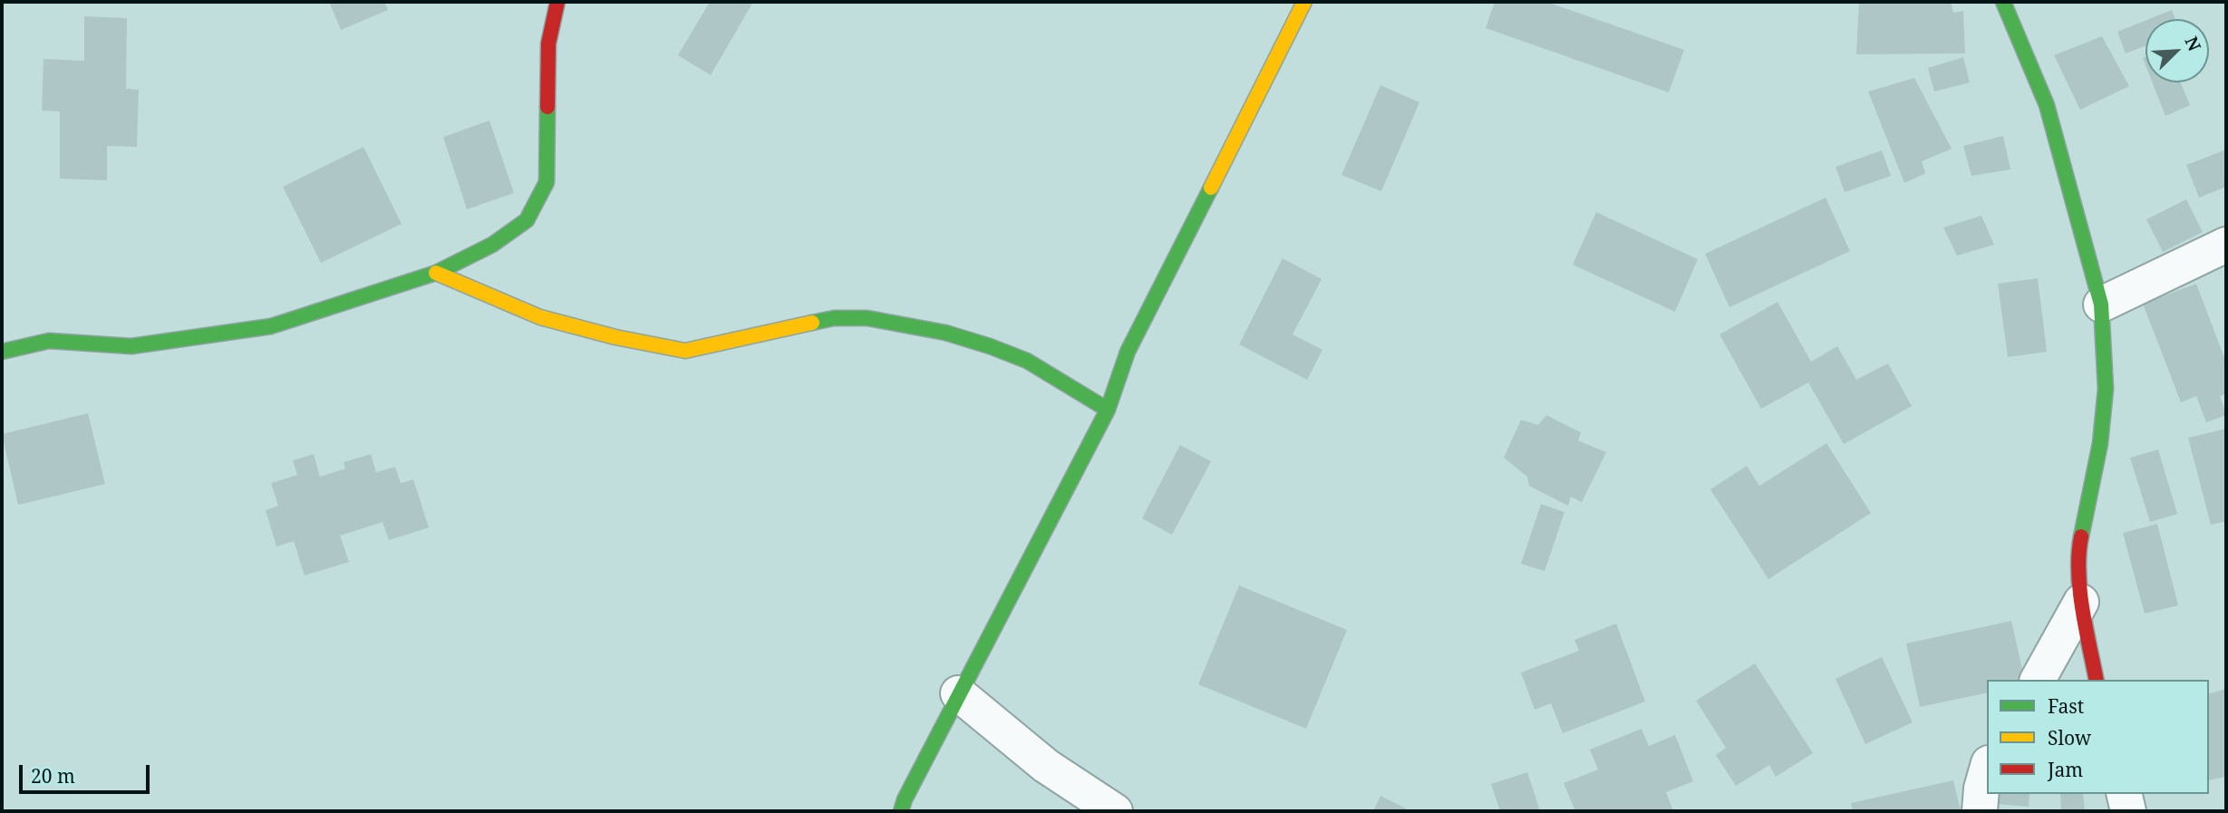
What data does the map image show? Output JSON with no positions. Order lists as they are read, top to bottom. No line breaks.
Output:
{"legend":["Fast","Slow","Jam"],"scale_bar":"20 m","north":"top right"}
